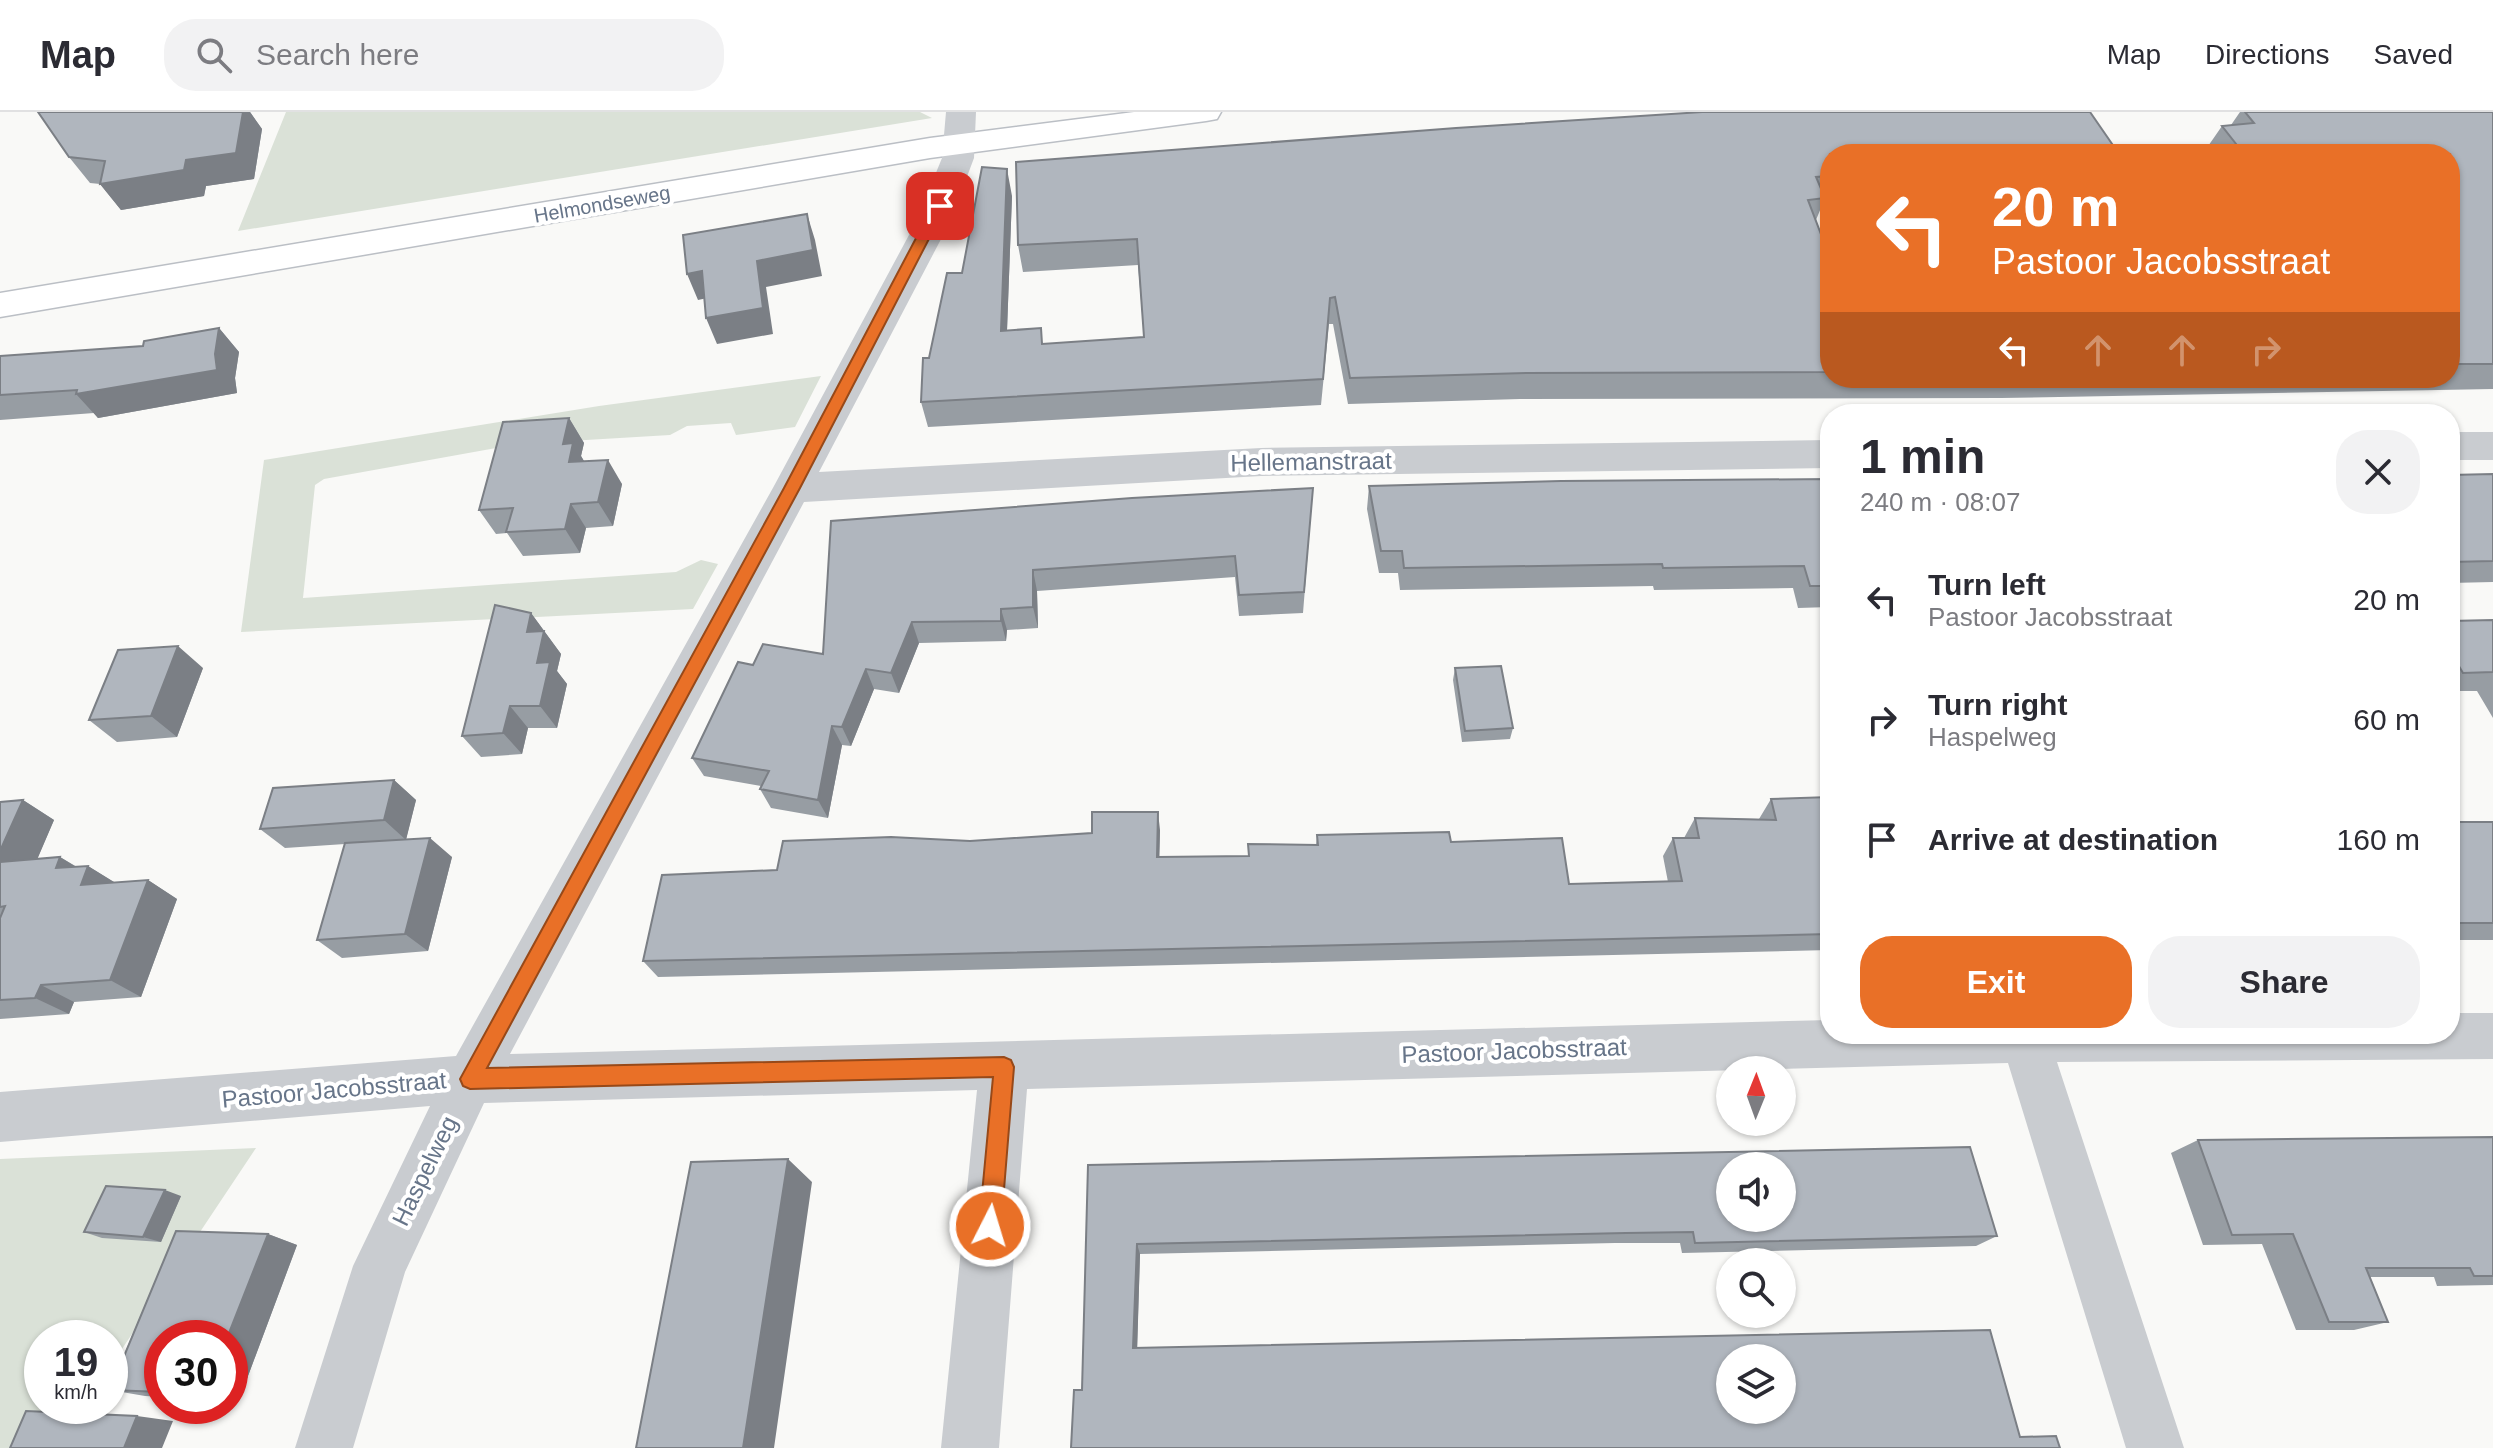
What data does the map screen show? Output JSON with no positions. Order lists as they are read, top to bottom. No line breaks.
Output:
{"streets":{"street":["Helmondseweg","Hellemanstraat","Pastoor Jacobsstraat","Haspelweg"]},"crossings":[["Helmondseweg","Haspelweg"],["Hellemanstraat","Haspelweg"],["Pastoor Jacobsstraat","Haspelweg"]],"north":"top","page":{"header":"Map","search":"Search here","nav":["Map","Directions","Saved"],"turn":["20 m","Pastoor Jacobsstraat"],"heading":["1 min","240 m · 08:07"],"list":[{"name":"Turn left","note":"Pastoor Jacobsstraat","value":"20 m"},{"name":"Turn right","note":"Haspelweg","value":"60 m"},{"name":"Arrive at destination","value":"160 m"}],"buttons":["Exit","Share"],"speed":"19 km/h","limit":"30"}}
